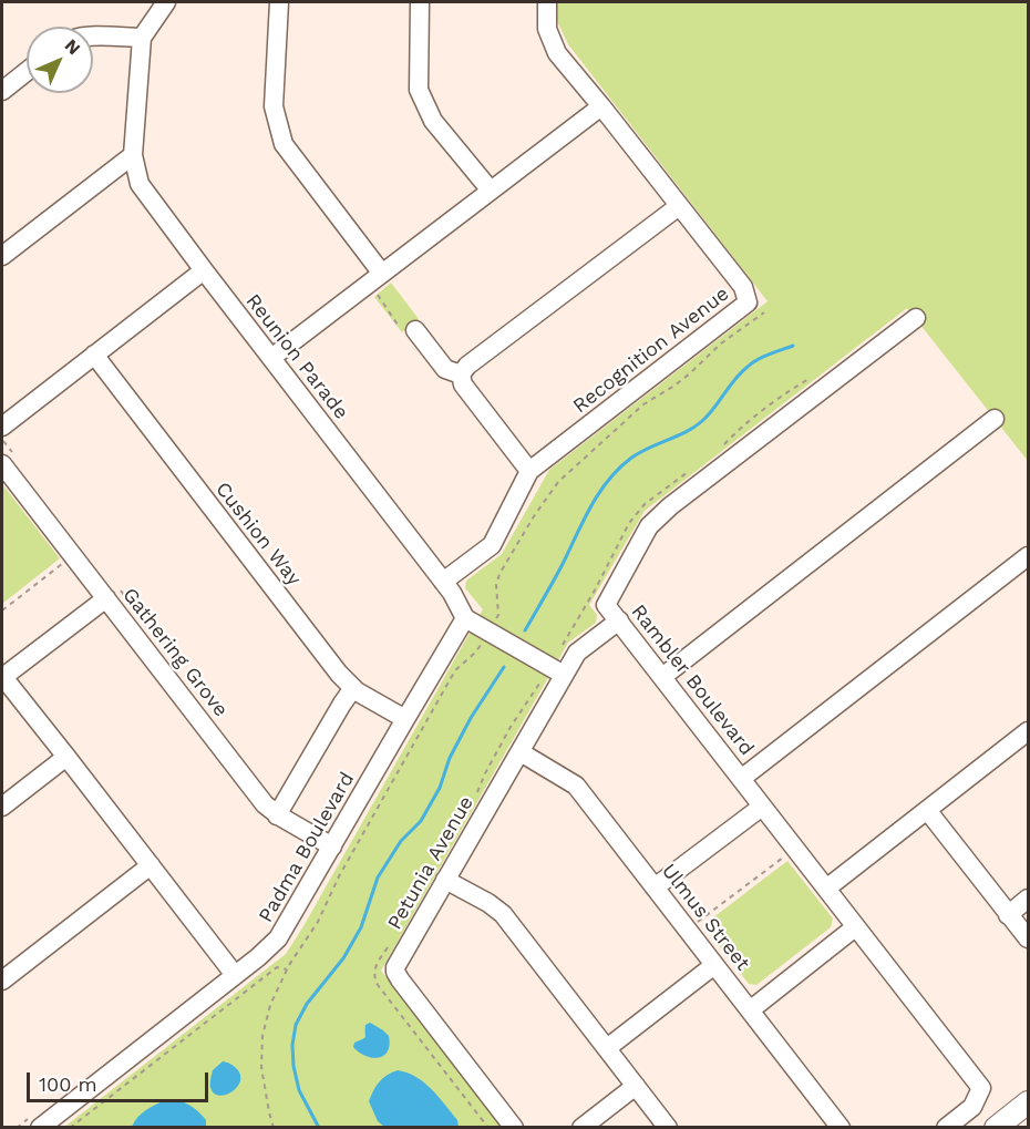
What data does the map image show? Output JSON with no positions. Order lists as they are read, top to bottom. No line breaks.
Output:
{"streets":{"street":["Recognition Avenue","Reunion Parade","Cushion Way","Gathering Grove","Rambler Boulevard","Padma Boulevard","Petunia Avenue","Ulmus Street"]},"crossings":[["Recognition Avenue","Reunion Parade"],["Reunion Parade","Padma Boulevard"],["Cushion Way","Padma Boulevard"],["Gathering Grove","Padma Boulevard"],["Rambler Boulevard","Petunia Avenue"],["Petunia Avenue","Ulmus Street"]],"scale_bar":"100 m","north":"top right"}
